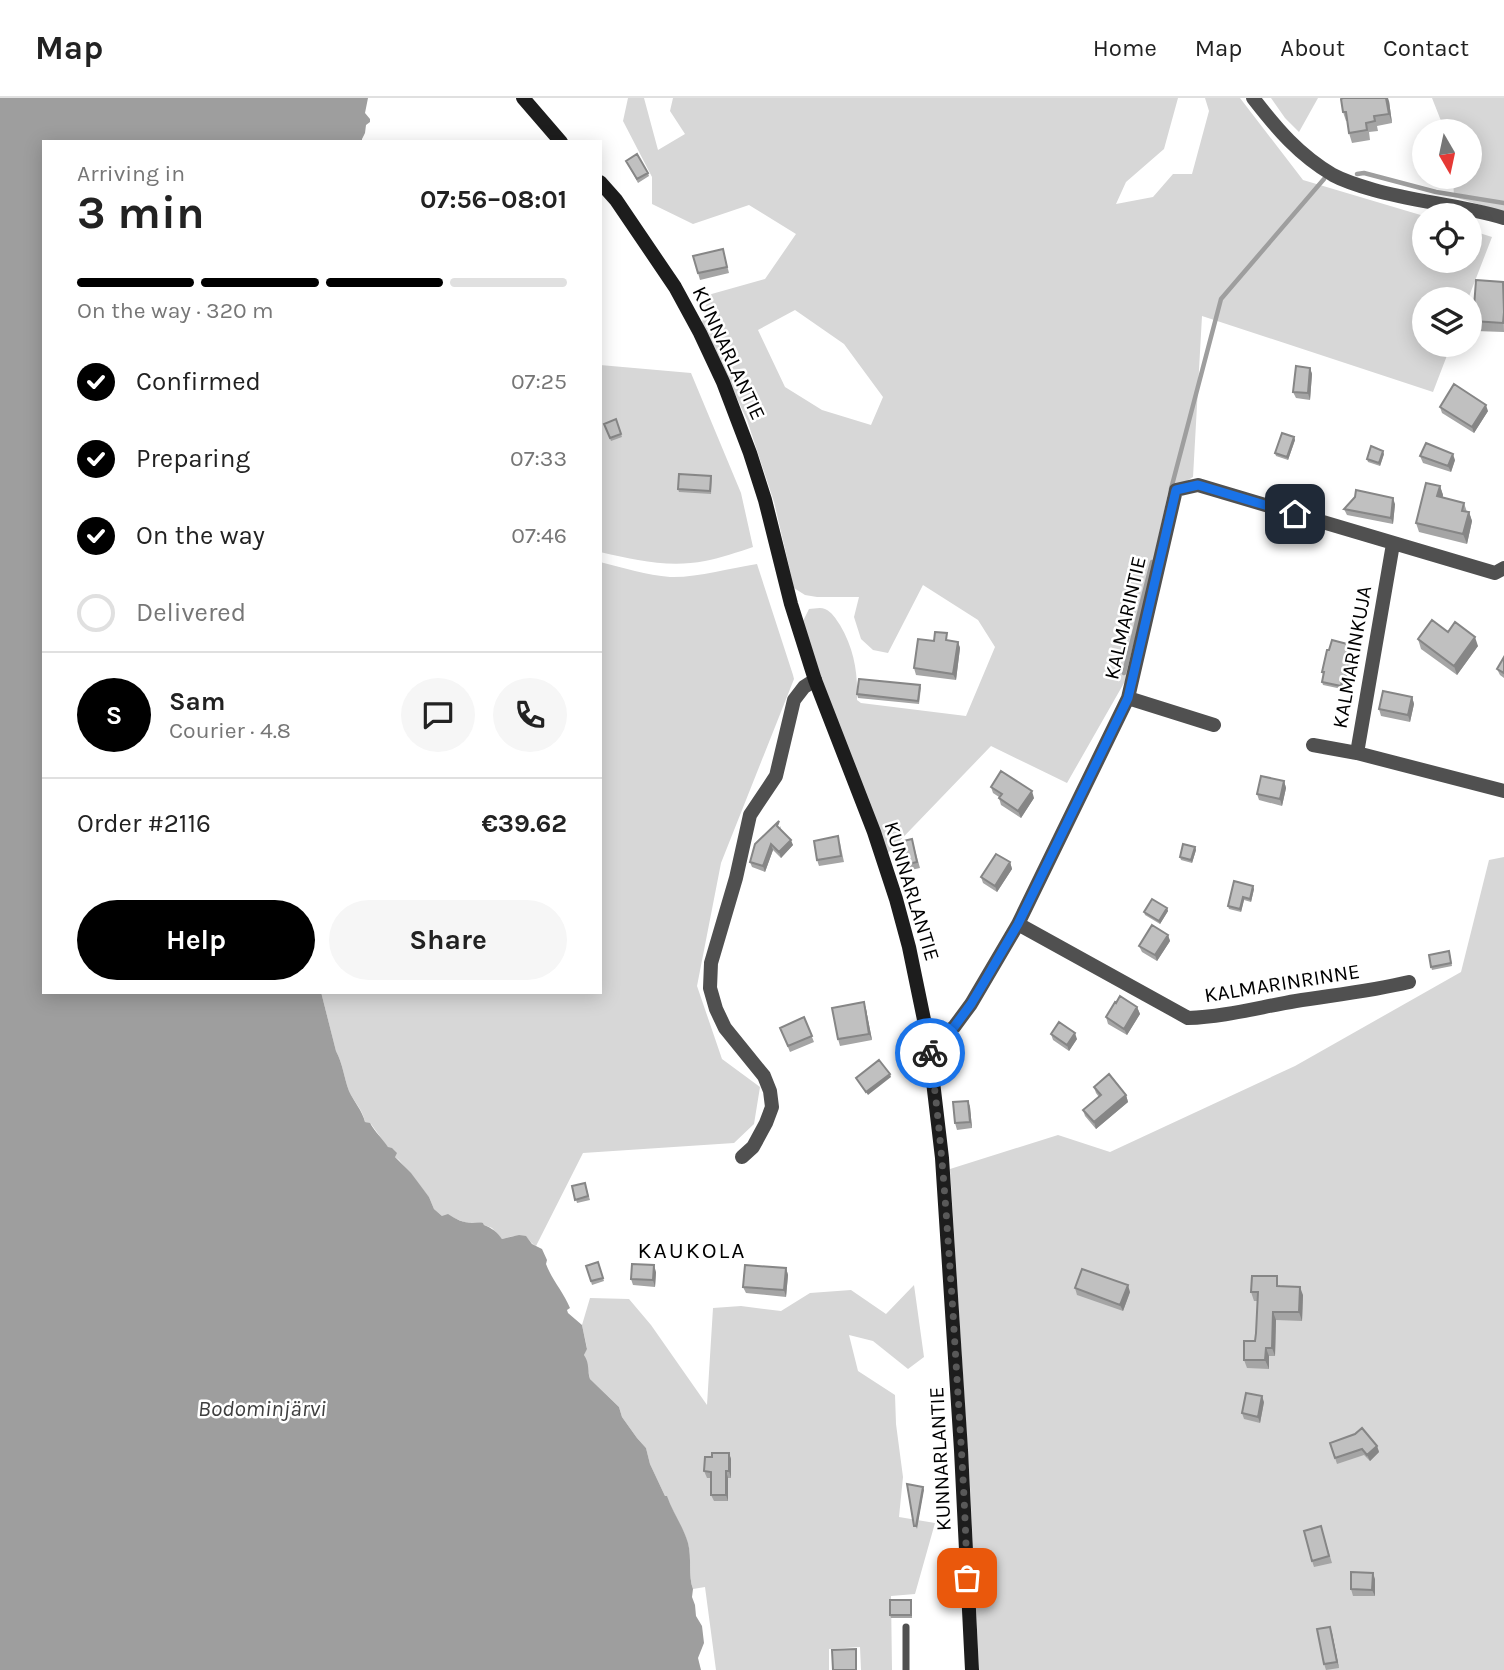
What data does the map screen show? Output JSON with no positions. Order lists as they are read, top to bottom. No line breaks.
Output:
{"streets":{"main road":["KUNNARLANTIE"],"street":["KALMARINTIE","KALMARINKUJA","KALMARINRINNE"]},"crossings":[["KUNNARLANTIE","KALMARINTIE"],["KALMARINTIE","KALMARINKUJA"],["KALMARINTIE","KALMARINRINNE"]],"districts":["KAUKOLA"],"water":["Bodominjärvi"],"north":"bottom","page":{"header":"Map","nav":["Home","Map","About","Contact"],"heading":["3 min","Arriving in","07:56–08:01"],"panel":["Sam","Courier · 4.8","Order #2116","€39.62"],"bar":"On the way · 320 m","list":[["Confirmed","07:25"],["Preparing","07:33"],["On the way","07:46"],"Delivered"],"round":"S","buttons":["Help","Share"]}}
